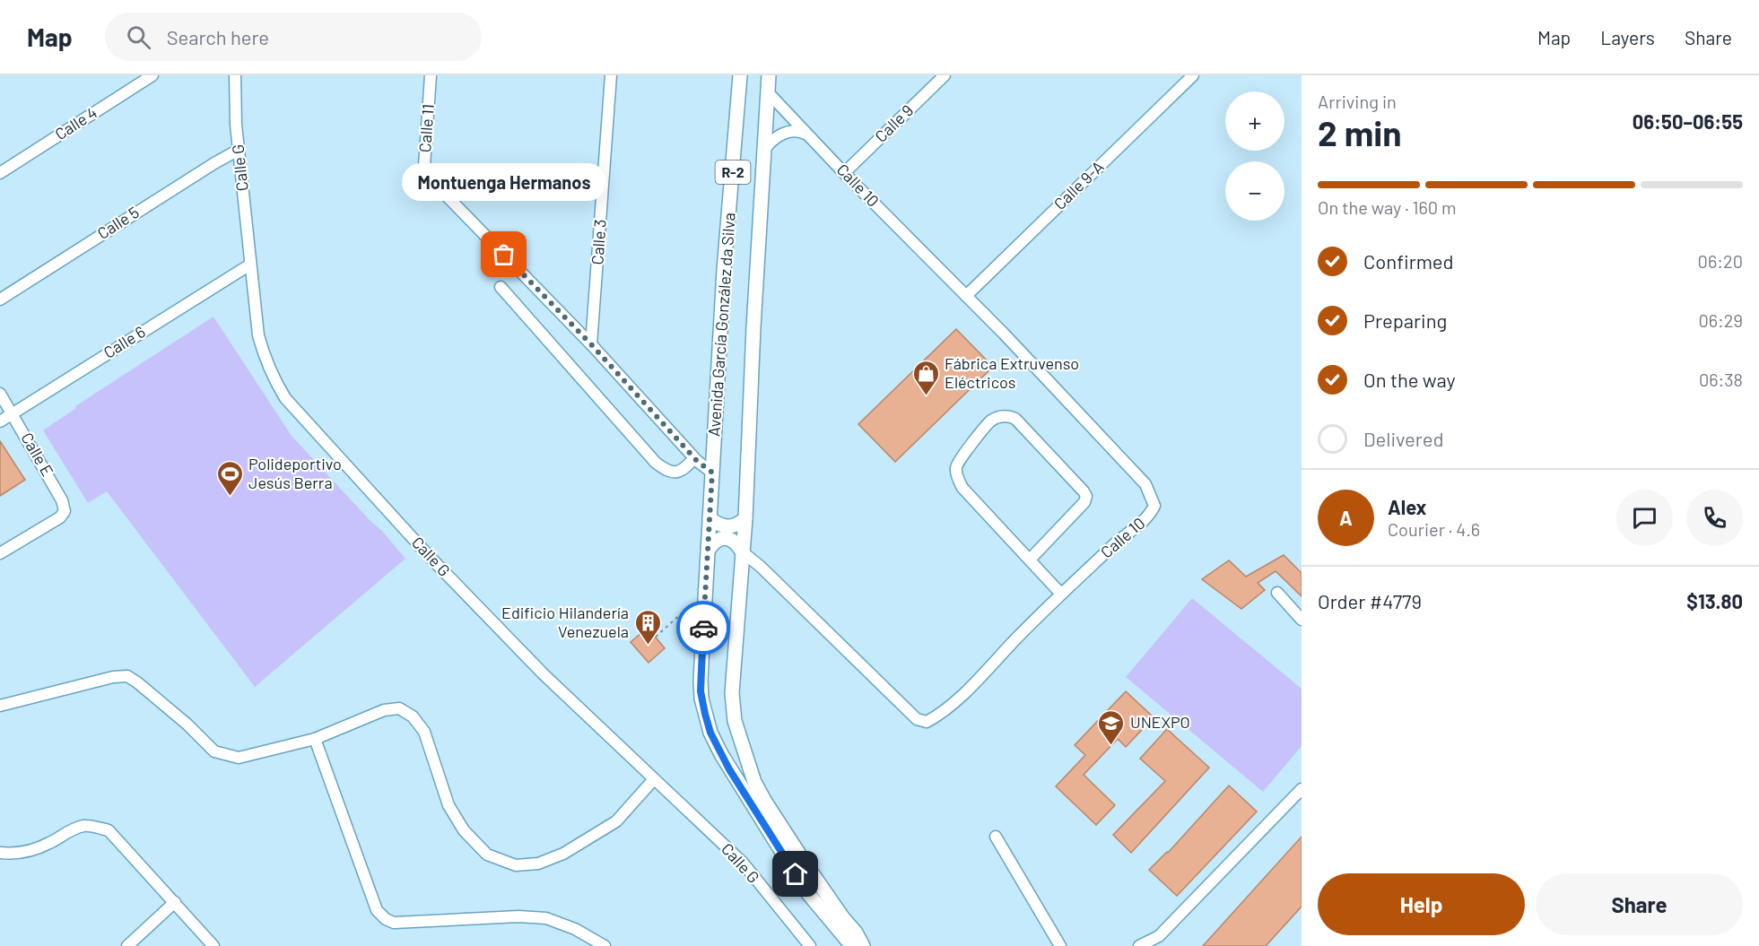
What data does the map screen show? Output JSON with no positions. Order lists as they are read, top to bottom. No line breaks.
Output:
{"streets":{"main road":["R-2","Avenida García González da Silva"],"street":["Calle 4","Calle 9","Calle 11","Calle G","Calle 10","Calle 9-A","Calle 5","Calle 3","Calle 6","Calle E"]},"crossings":[["Calle 9","Calle 10"],["Calle 11","Calle 3"],["Calle 11","Avenida García González da Silva"],["Calle G","Calle 5"],["Calle G","Calle 6"],["Calle 10","Calle 9-A"],["Calle 10","Avenida García González da Silva"],["Calle 6","Calle E"]],"places":{"other":["Montuenga Hermanos"],"shop":["Fábrica Extruvenso Eléctricos"],"sports":["Polideportivo Jesús Berra"],"building":["Edificio Hilandería Venezuela"],"school or university":["UNEXPO"]},"page":{"header":"Map","search":"Search here","nav":["Map","Layers","Share"],"heading":["2 min","Arriving in","06:50–06:55"],"panel":["Alex","Courier · 4.6","Order #4779","$13.80"],"map_buttons":["+","−"],"bubble":"Montuenga Hermanos","bar":"On the way · 160 m","list":[["Confirmed","06:20"],["Preparing","06:29"],["On the way","06:38"],"Delivered"],"round":"A","buttons":["Help","Share"]}}
